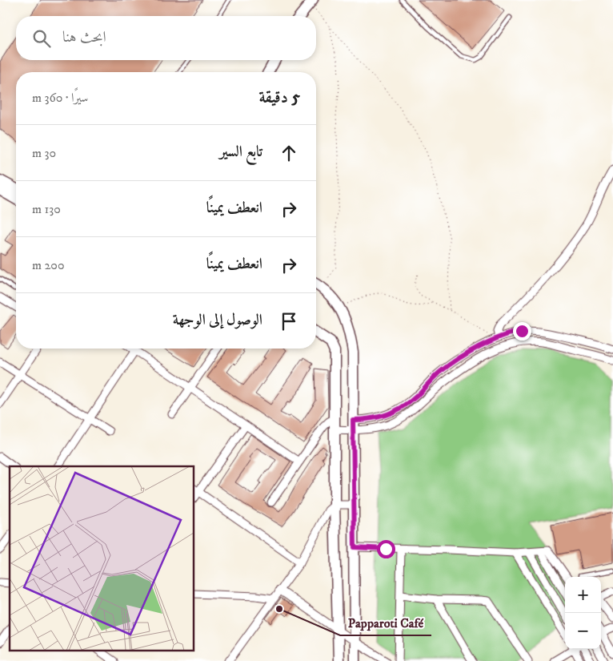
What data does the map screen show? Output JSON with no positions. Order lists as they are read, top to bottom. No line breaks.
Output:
{"places":["Papparoti Café"],"page":{"search":"ابحث هنا","heading":["5 دقيقة","سيرًا · 360 m"],"list":[["تابع السير","30 m"],["انعطف يمينًا","130 m"],["انعطف يمينًا","200 m"],"الوصول إلى الوجهة"],"map_buttons":["+","−"]}}
